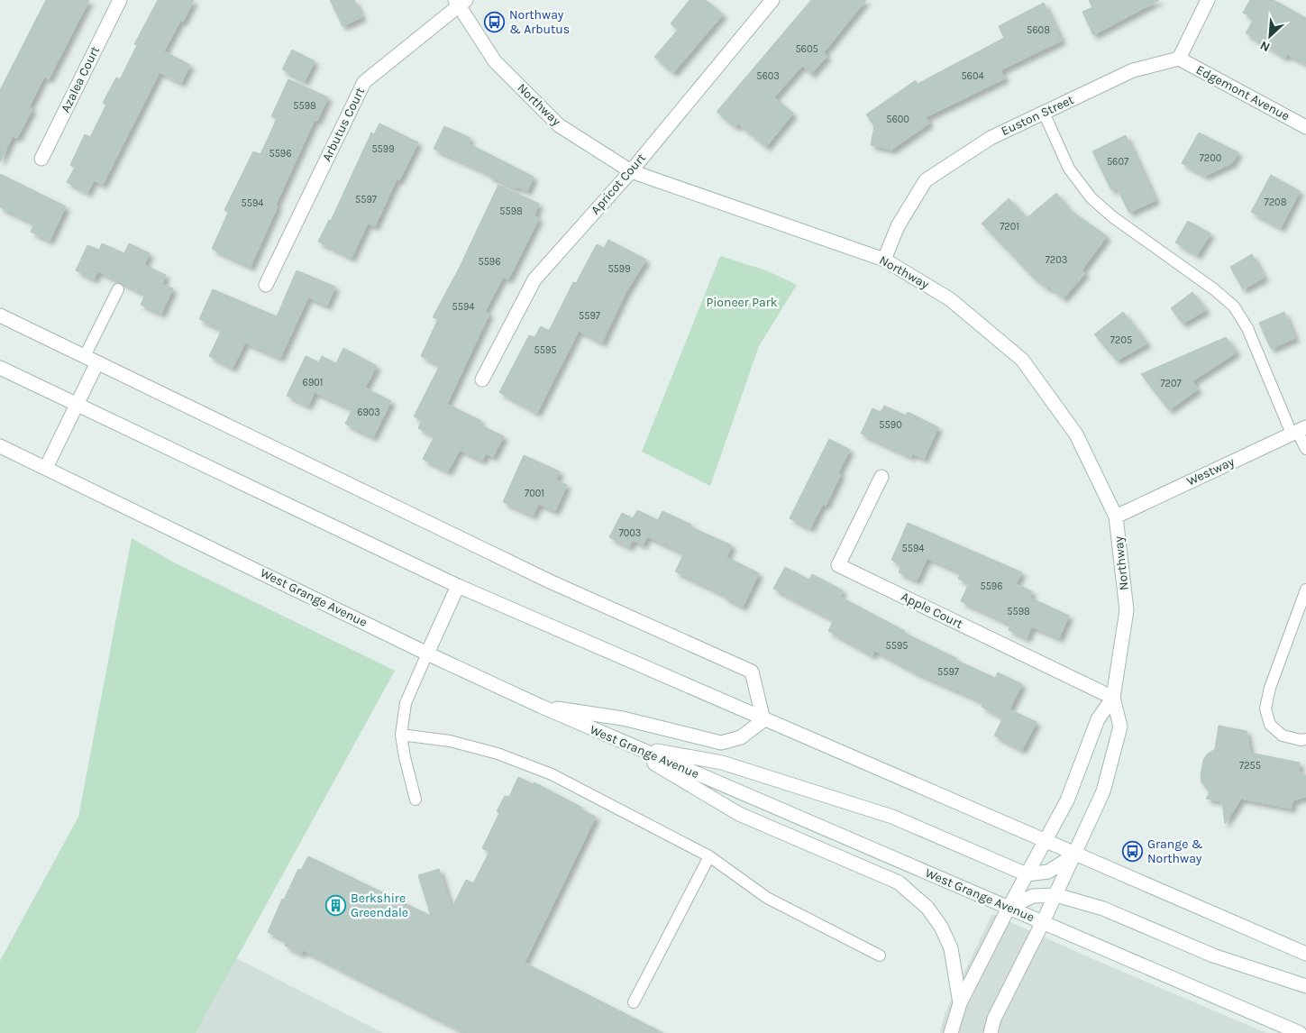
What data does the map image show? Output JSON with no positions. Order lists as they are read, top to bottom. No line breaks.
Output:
{"streets":{"street":["Azalea Court","Edgemont Avenue","Northway","Euston Street","Arbutus Court","Apricot Court","Westway","West Grange Avenue","Apple Court"]},"crossings":[["Edgemont Avenue","Euston Street"],["Northway","Euston Street"],["Northway","Arbutus Court"],["Northway","Apricot Court"],["Northway","Westway"],["Northway","West Grange Avenue"],["Northway","Apple Court"]],"parks":["Pioneer Park"],"places":{"bus stop":["Northway & Arbutus","Grange & Northway"],"building":["Berkshire Greendale"]},"house_numbers":["5608","5605","5603","5604","5598","5600","5599","5596","7200","5607","5597","7208","5594","5598","7201","7203","5596","5599","5594","5597","7205","5595","6901","7207","6903","5590","7001","7003","5594","5596","5598","5595","5597","7255"],"north":"bottom left"}
